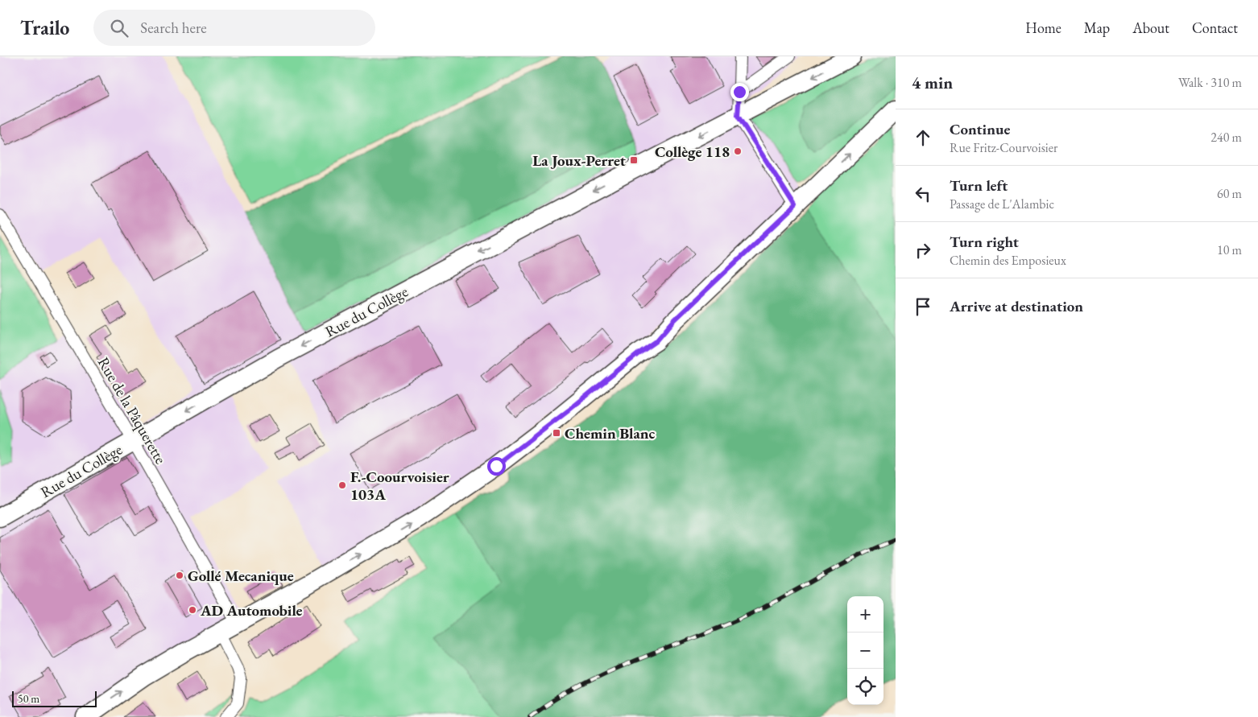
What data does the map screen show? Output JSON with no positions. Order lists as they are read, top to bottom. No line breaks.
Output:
{"streets":{"main road":["Rue du Collège"],"street":["Rue de la Pâquerette"]},"crossings":[["Rue du Collège","Rue de la Pâquerette"]],"one_way":["Rue du Collège"],"places":{"other":["Collège 118","F.-Coourvoisier 103A","Gollé Mecanique","AD Automobile"],"transit":["La Joux-Perret","Chemin Blanc"]},"scale_bar":"50 m","page":{"header":"Trailo","search":"Search here","nav":["Home","Map","About","Contact"],"heading":["4 min","Walk · 310 m"],"list":[["Continue","Rue Fritz-Courvoisier","240 m"],["Turn left","Passage de L'Alambic","60 m"],["Turn right","Chemin des Emposieux","10 m"],"Arrive at destination"],"map_buttons":["+","−"],"scale":"50 m"}}
